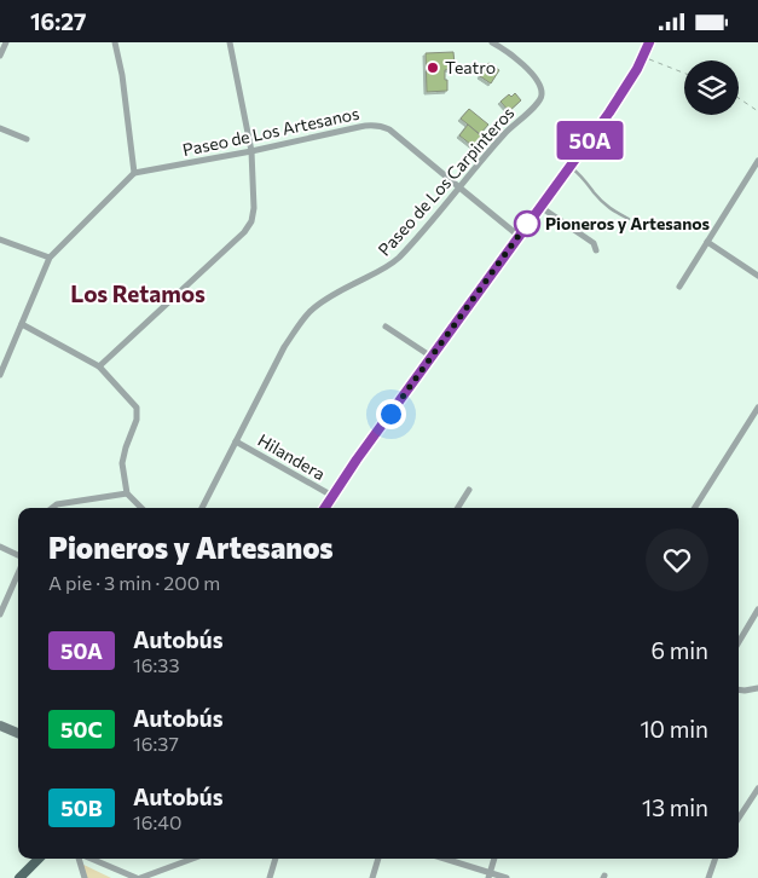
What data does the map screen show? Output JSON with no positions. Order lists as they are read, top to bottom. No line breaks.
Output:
{"streets":{"street":["Paseo de Los Artesanos","Paseo de Los Carpinteros","Hilandera"]},"crossings":[["Paseo de Los Artesanos","Paseo de Los Carpinteros"],["Paseo de Los Carpinteros","Hilandera"]],"districts":["Los Retamos"],"places":["Teatro","Pioneros y Artesanos"],"lines":["bus line 50A"],"page":{"status":"16:27","on_map":"50A","heading":["Pioneros y Artesanos","A pie · 3 min · 200 m"],"list":[{"mark":"50A","name":"Autobús","note":"16:33","value":"6 min"},{"mark":"50C","name":"Autobús","note":"16:37","value":"10 min"},{"mark":"50B","name":"Autobús","note":"16:40","value":"13 min"}]}}
